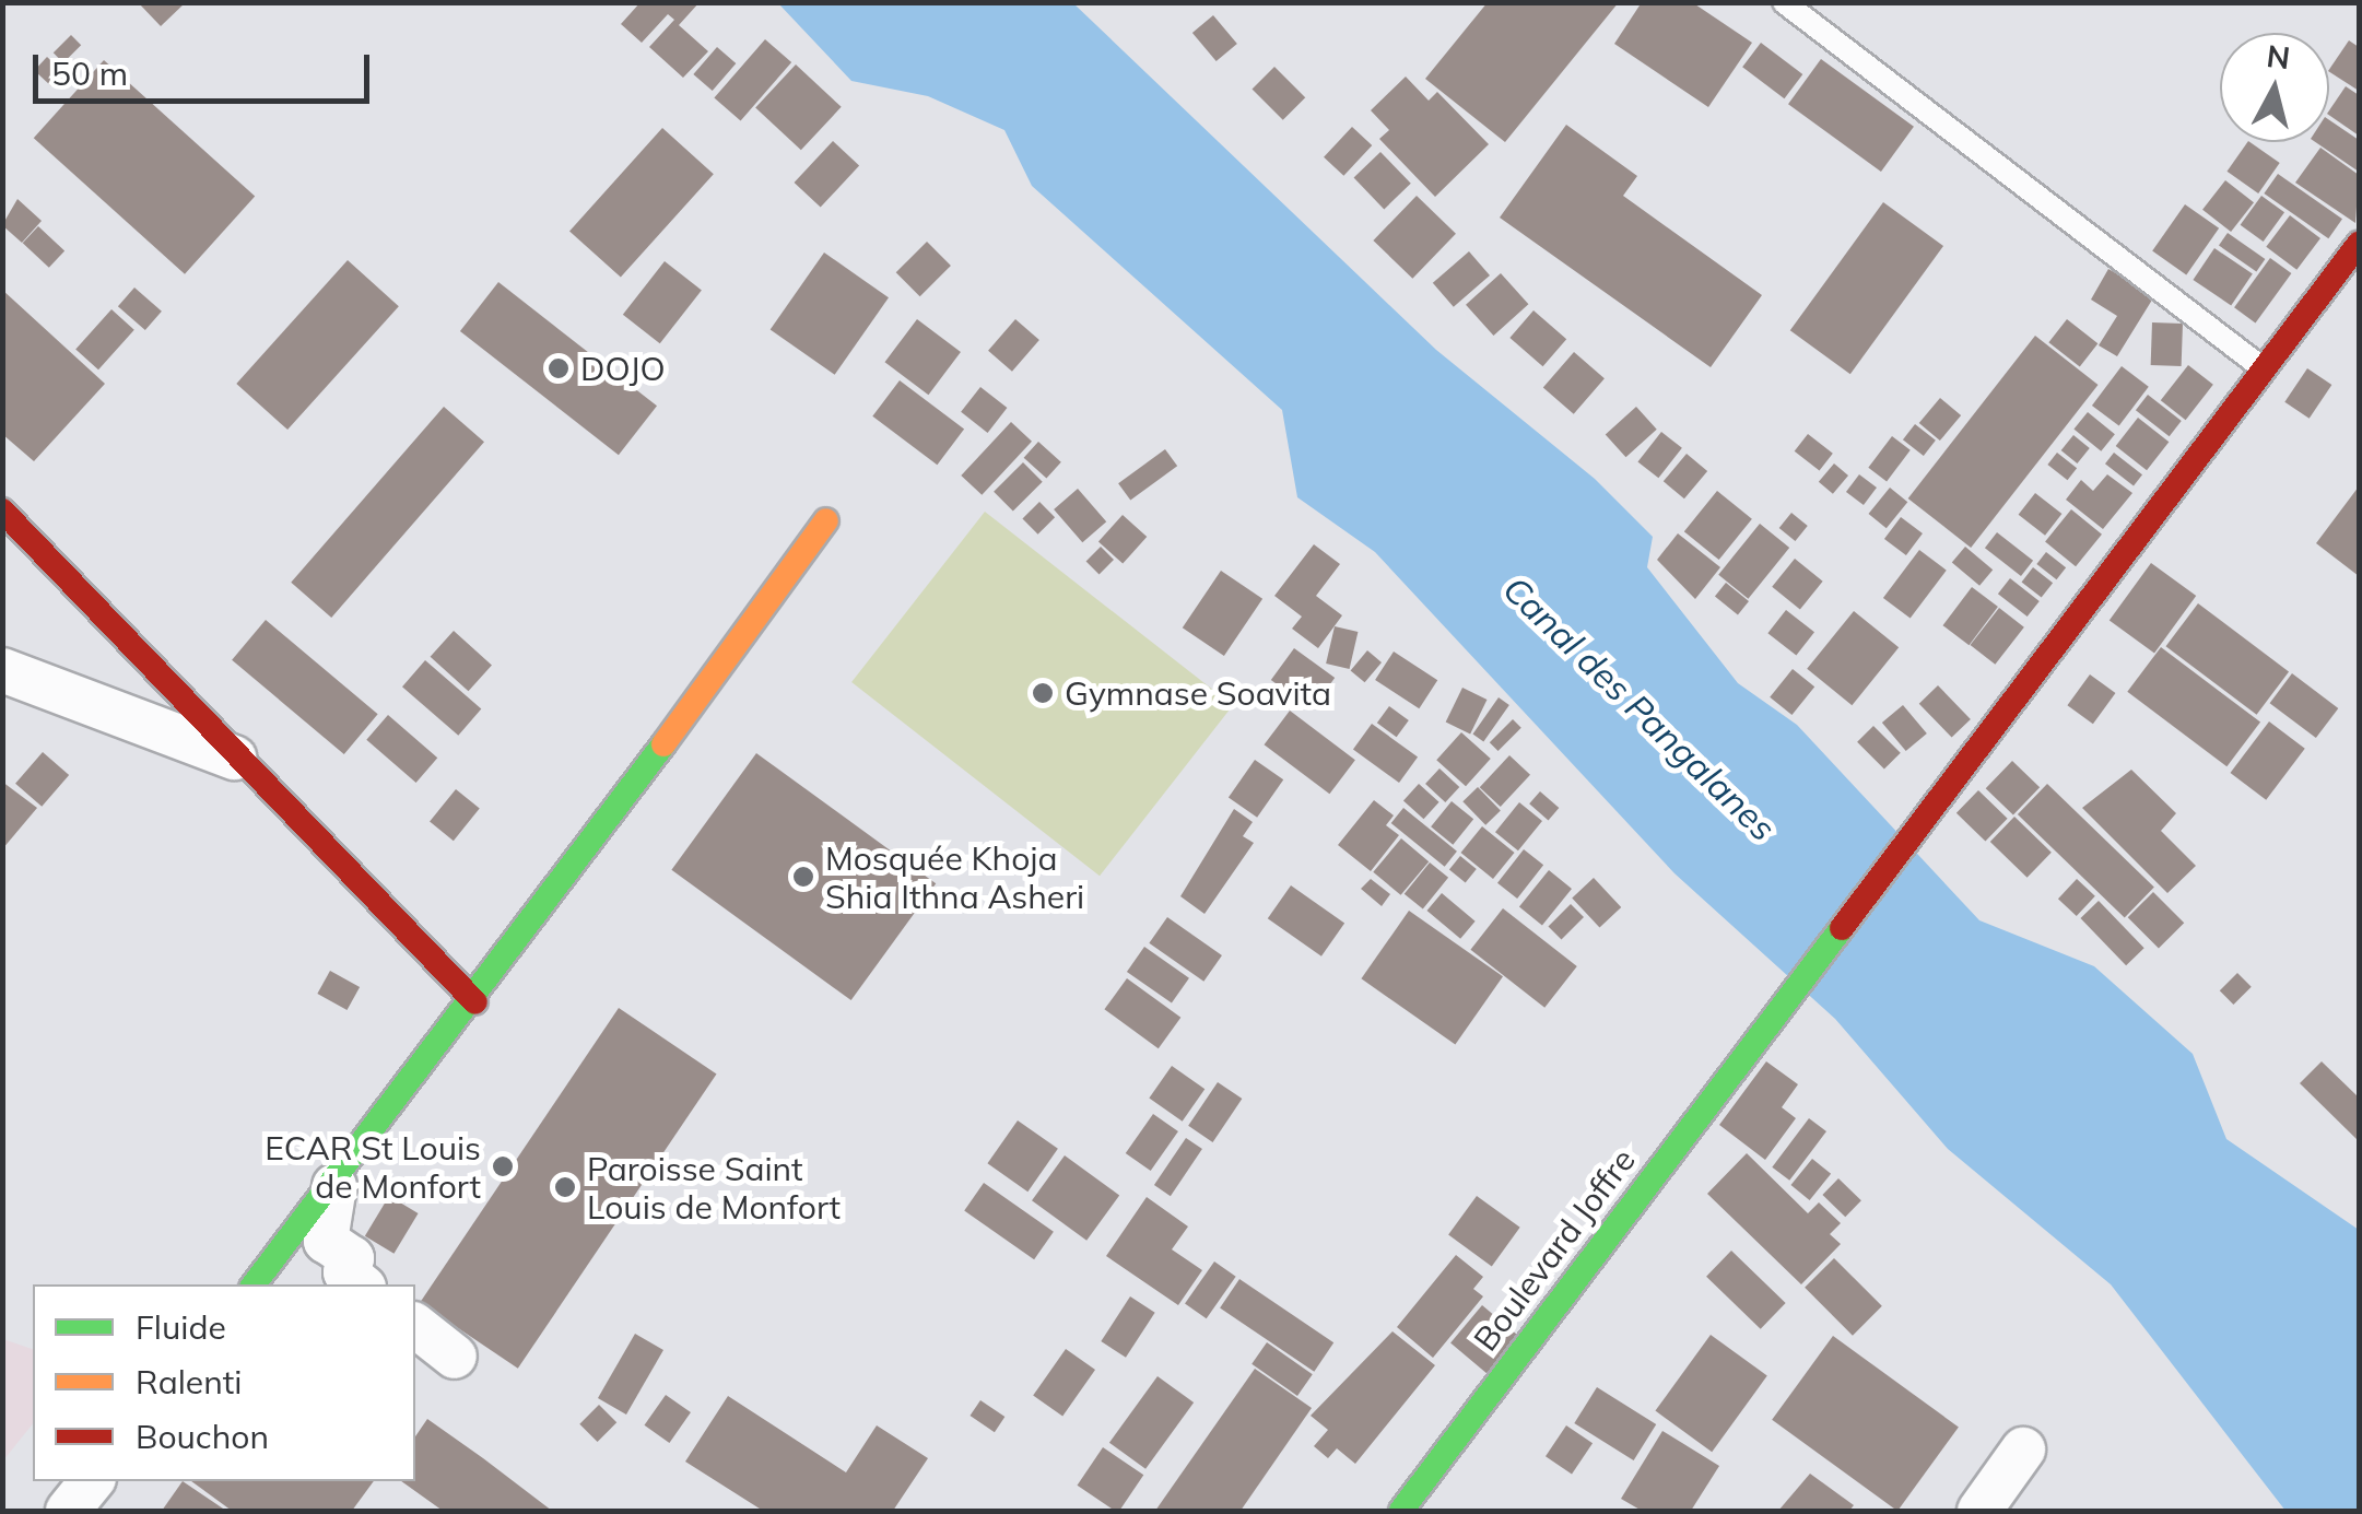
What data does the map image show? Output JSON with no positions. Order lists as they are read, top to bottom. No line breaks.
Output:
{"streets":{"street":["Boulevard Joffre"]},"water":["Canal des Pangalanes"],"places":["DOJO","Gymnase Soavita","Mosquée Khoja Shia Ithna Asheri","ECAR St Louis de Monfort","Paroisse Saint Louis de Monfort"],"legend":["Fluide","Ralenti","Bouchon"],"scale_bar":"50 m","north":"top"}
